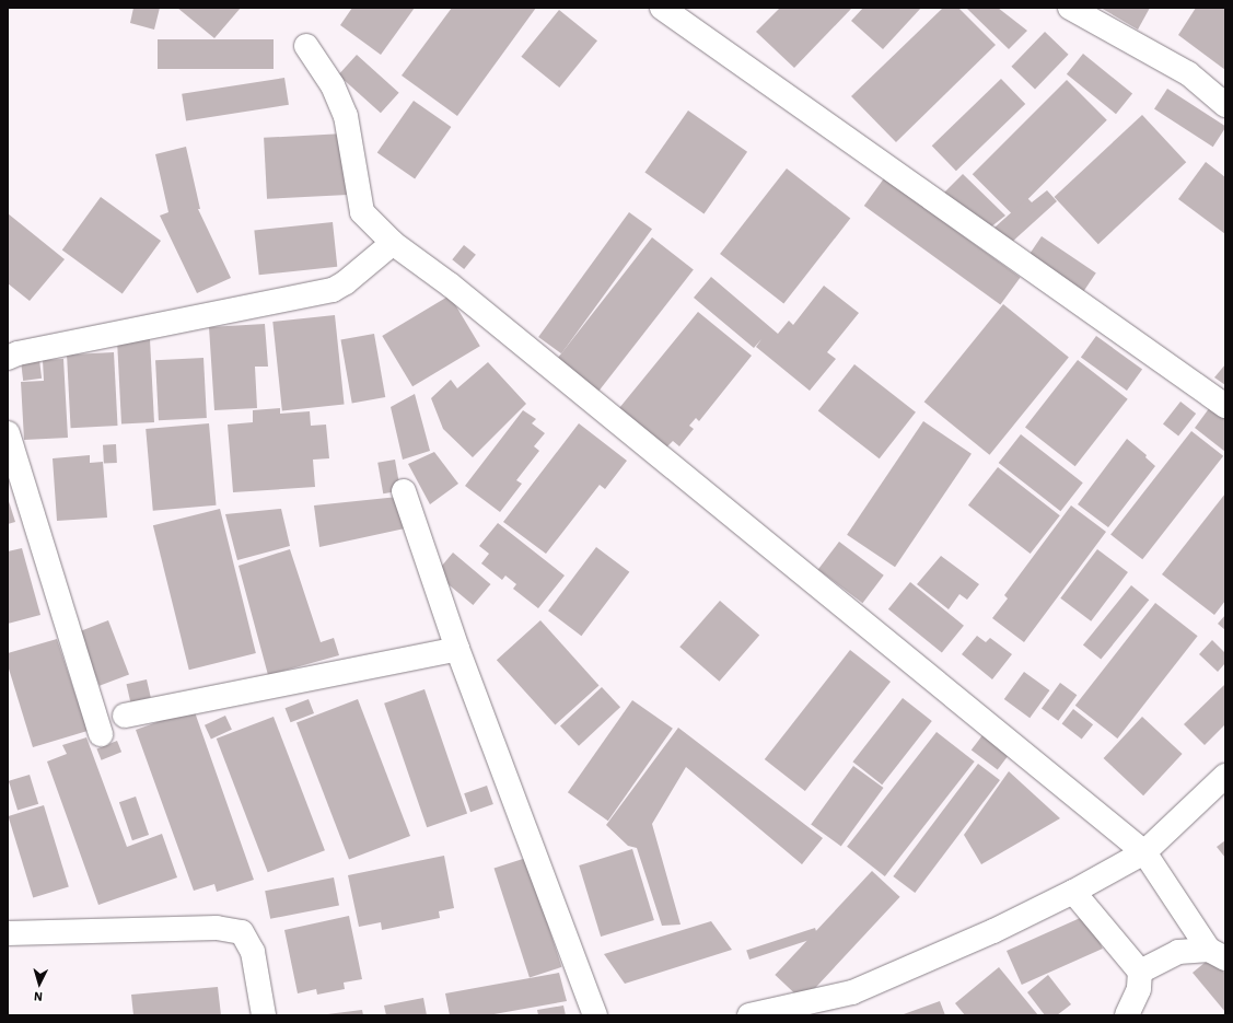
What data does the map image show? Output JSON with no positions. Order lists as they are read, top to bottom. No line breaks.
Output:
{"north":"bottom"}
